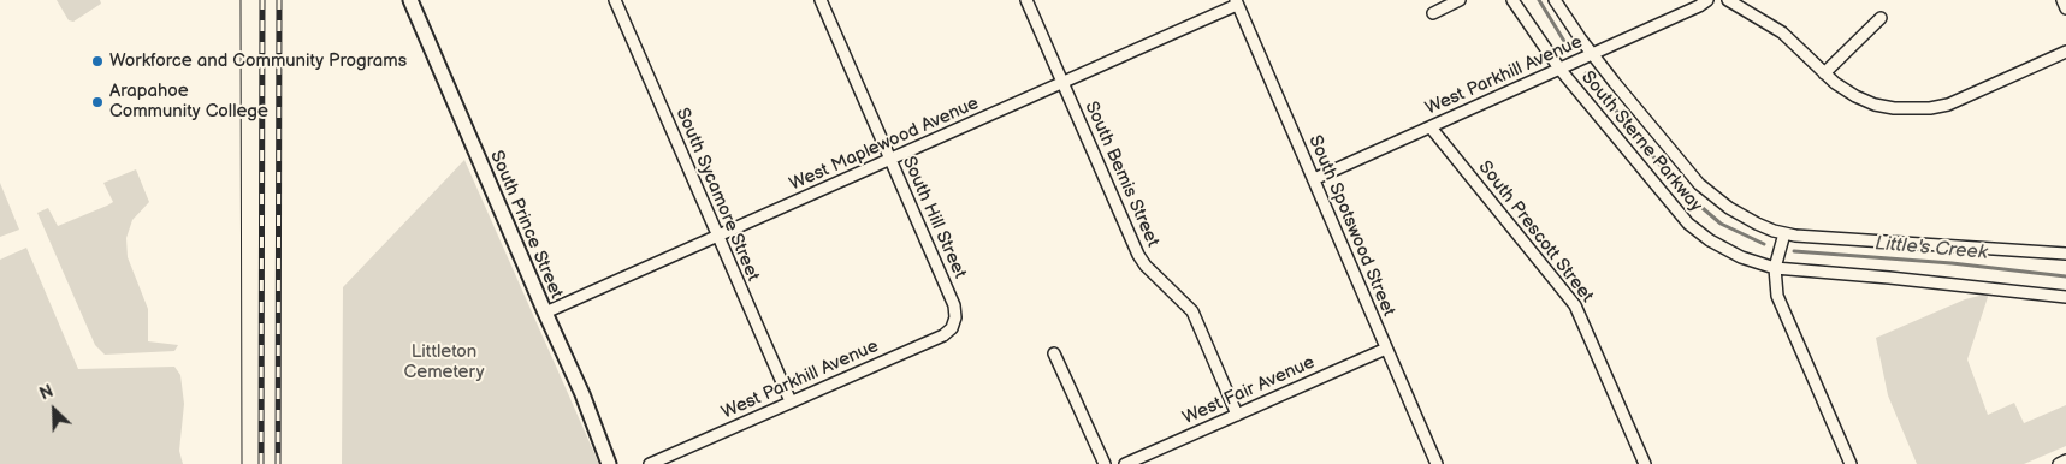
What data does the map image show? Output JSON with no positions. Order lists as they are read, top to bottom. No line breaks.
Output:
{"streets":{"street":["West Parkhill Avenue","South Sterne Parkway","West Maplewood Avenue","South Bemis Street","South Sycamore Street","South Hill Street","South Prince Street","South Spotswood Street","South Prescott Street","West Fair Avenue"]},"crossings":[["West Parkhill Avenue","South Sterne Parkway"],["West Parkhill Avenue","South Sycamore Street"],["West Parkhill Avenue","South Hill Street"],["West Parkhill Avenue","South Spotswood Street"],["West Parkhill Avenue","South Prescott Street"],["West Maplewood Avenue","South Bemis Street"],["West Maplewood Avenue","South Sycamore Street"],["West Maplewood Avenue","South Hill Street"],["West Maplewood Avenue","South Prince Street"],["West Maplewood Avenue","South Spotswood Street"],["South Bemis Street","West Fair Avenue"],["South Spotswood Street","West Fair Avenue"]],"water":["Little's Creek"],"parks":["Littleton Cemetery"],"places":["Workforce and Community Programs","Arapahoe Community College"],"north":"top left"}
